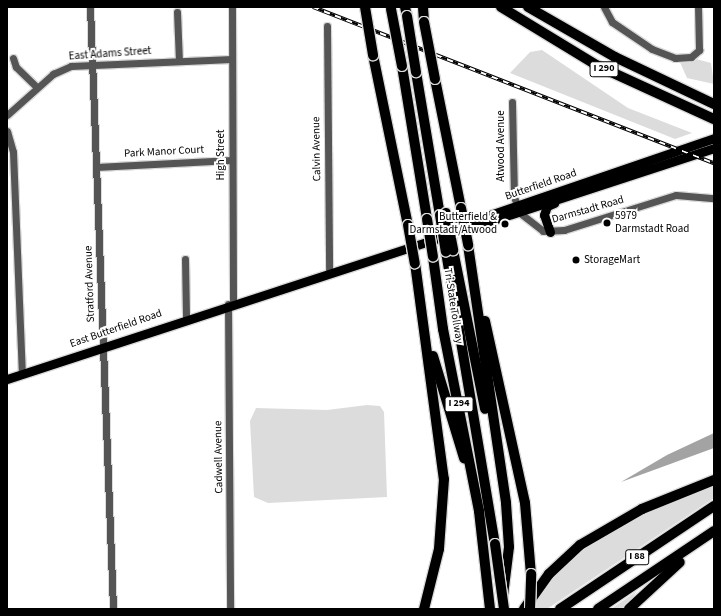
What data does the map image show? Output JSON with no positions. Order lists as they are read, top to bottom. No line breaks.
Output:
{"streets":{"highway":["I 290","Tri-State Tollway","I 294","I 88"],"main road":["Butterfield Road","East Butterfield Road"],"street":["East Adams Street","Atwood Avenue","Calvin Avenue","Park Manor Court","High Street","Darmstadt Road","Stratford Avenue","Cadwell Avenue"]},"crossings":[["East Adams Street","High Street"],["East Adams Street","Stratford Avenue"],["Atwood Avenue","Butterfield Road"],["Atwood Avenue","Darmstadt Road"],["Calvin Avenue","Butterfield Road"],["Park Manor Court","High Street"],["Park Manor Court","Stratford Avenue"],["High Street","Butterfield Road"],["High Street","East Butterfield Road"],["High Street","Cadwell Avenue"],["Butterfield Road","Darmstadt Road"],["Butterfield Road","East Butterfield Road"],["Butterfield Road","Cadwell Avenue"],["Stratford Avenue","East Butterfield Road"],["East Butterfield Road","Cadwell Avenue"]],"places":["5979 Darmstadt Road","Butterfield & Darmstadt/Atwood","StorageMart"]}
